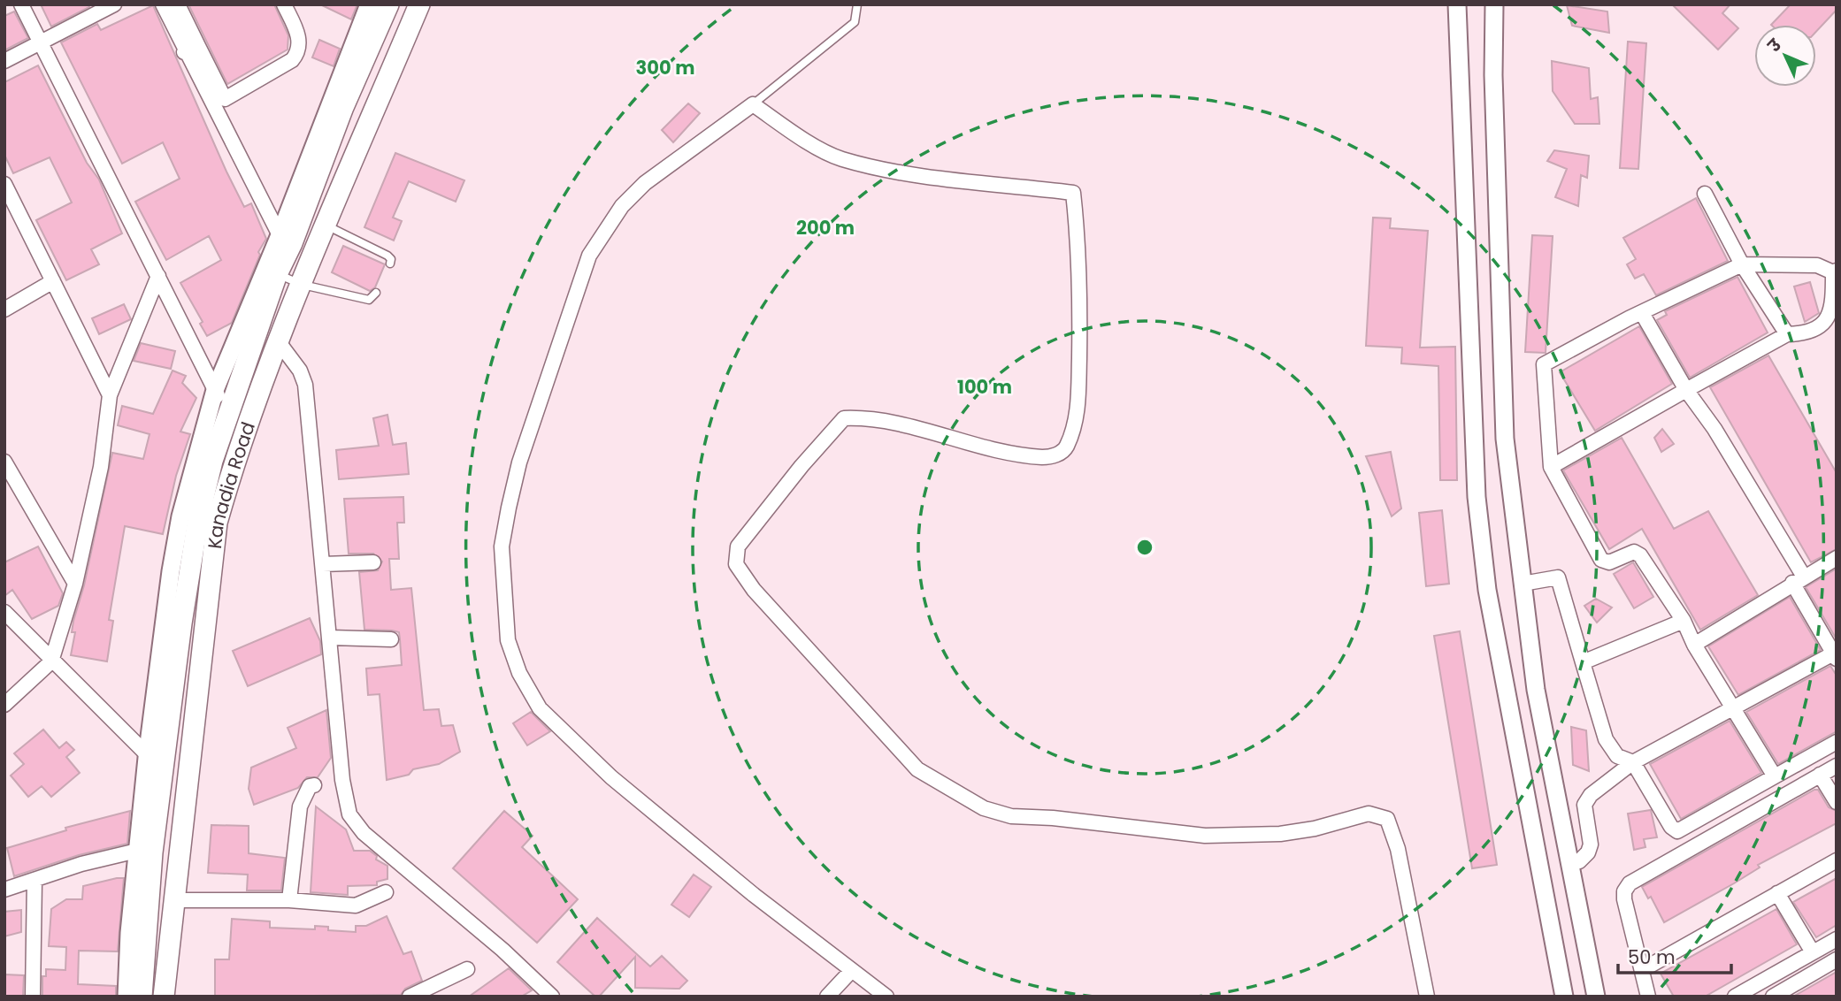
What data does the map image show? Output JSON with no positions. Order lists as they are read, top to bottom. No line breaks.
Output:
{"streets":{"main road":["Kanadia Road"]},"scale_bar":"50 m","north":"top left","rings":["300 m","200 m","100 m"]}
